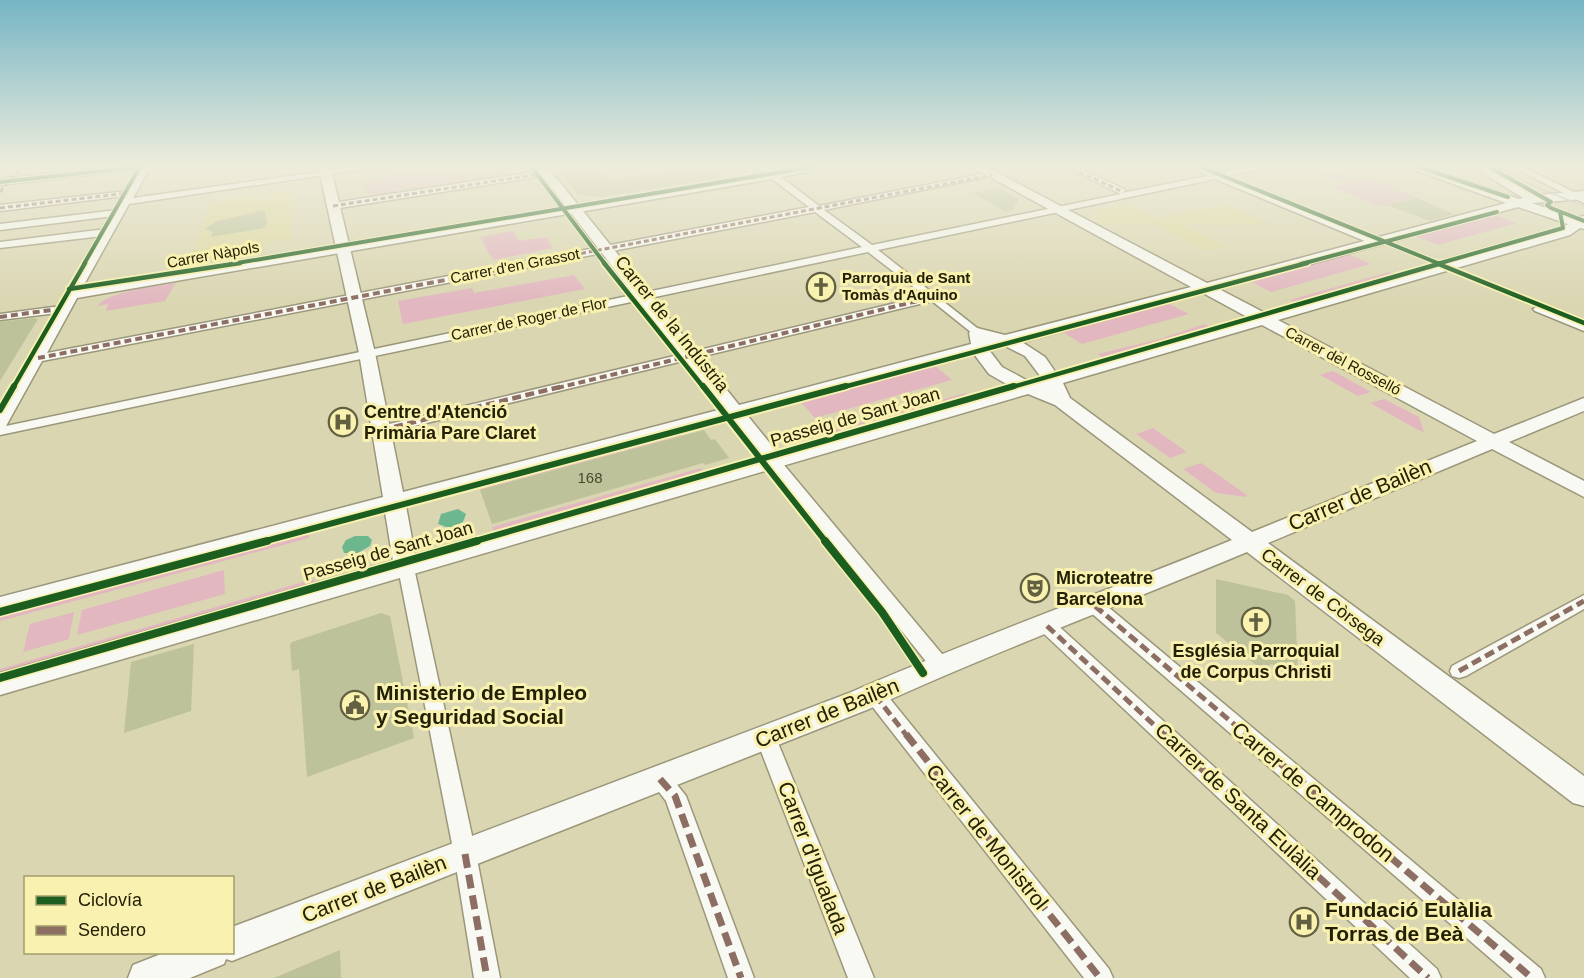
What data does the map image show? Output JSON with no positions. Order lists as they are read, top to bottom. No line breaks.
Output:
{"streets":{"main road":["Carrer de la Indústria","Carrer del Rosselló","Passeig de Sant Joan","Carrer de Bailèn","Carrer de Còrsega"],"street":["Carrer d'en Grassot","Carrer de Roger de Flor","Carrer de Camprodon","Carrer de Santa Eulàlia","Carrer de Monistrol","Carrer d'Igualada"],"cycle path":["Carrer Nàpols"]},"crossings":[["Carrer d'en Grassot","Carrer de la Indústria"],["Carrer de Roger de Flor","Carrer de la Indústria"],["Carrer de la Indústria","Passeig de Sant Joan"],["Carrer del Rosselló","Passeig de Sant Joan"],["Carrer del Rosselló","Carrer de Bailèn"],["Passeig de Sant Joan","Carrer de Còrsega"],["Carrer de Bailèn","Carrer de Còrsega"],["Carrer de Bailèn","Carrer de Camprodon"],["Carrer de Bailèn","Carrer de Santa Eulàlia"],["Carrer de Bailèn","Carrer de Monistrol"],["Carrer de Bailèn","Carrer d'Igualada"]],"places":{"church":["Parroquia de Sant Tomàs d'Aquino","Església Parroquial de Corpus Christi"],"hospital":["Centre d'Atenció Primària Pare Claret","Fundació Eulàlia Torras de Beà"],"theatre":["Microteatre Barcelona"],"public building":["Ministerio de Empleo y Seguridad Social"]},"house_numbers":["168"],"legend":["Ciclovía","Sendero"]}
